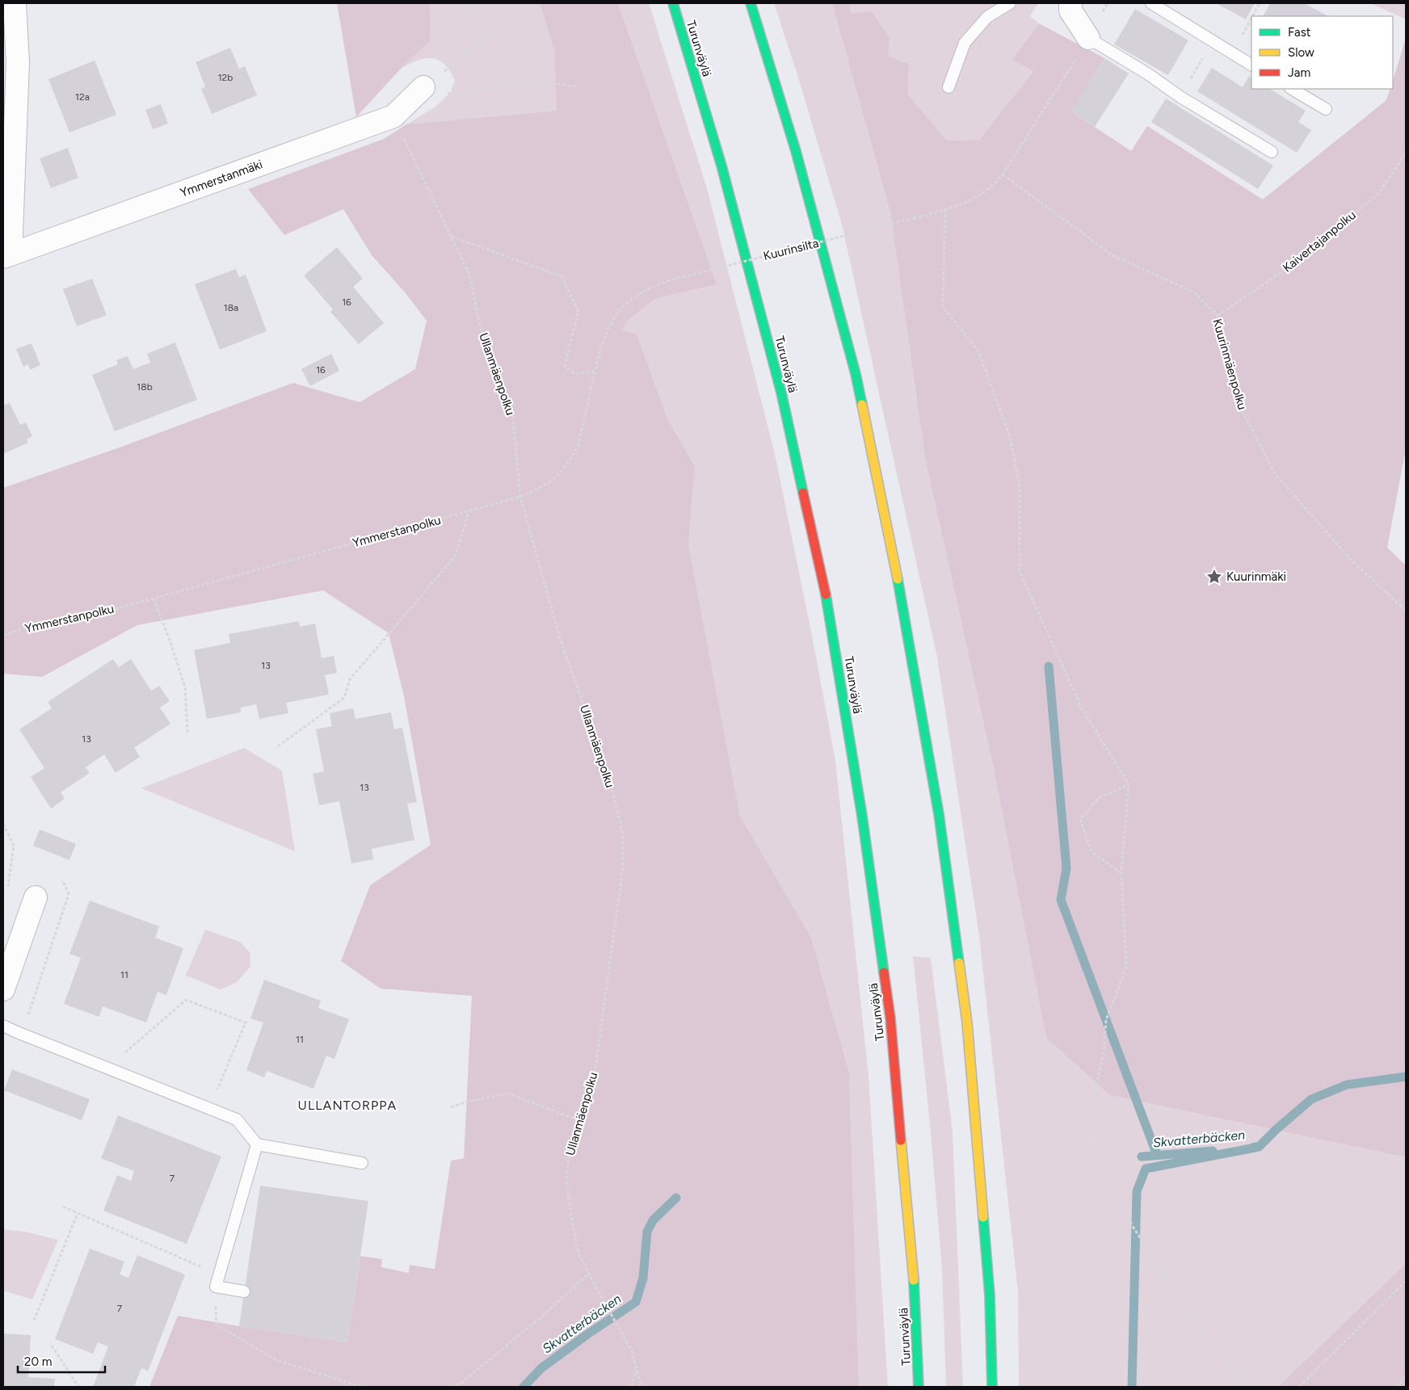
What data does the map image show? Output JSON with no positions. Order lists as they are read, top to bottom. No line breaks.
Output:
{"streets":{"highway":["Turunväylä"],"street":["Ymmerstanmäki"],"path":["Kaivertajanpolku","Kuurinsilta","Kuurinmäenpolku","Ullanmäenpolku","Ymmerstanpolku"]},"crossings":[["Ymmerstanmäki","Ullanmäenpolku"],["Kaivertajanpolku","Kuurinmäenpolku"],["Kuurinsilta","Kuurinmäenpolku"],["Kuurinsilta","Ymmerstanpolku"],["Ullanmäenpolku","Ymmerstanpolku"]],"districts":["ULLANTORPPA"],"water":["Skvatterbäcken"],"places":{"place":["Kuurinmäki"]},"house_numbers":["12b","12a","16","18a","16","18b","13","13","13","11","11","7","7"],"legend":["Fast","Slow","Jam"],"scale_bar":"20 m"}
